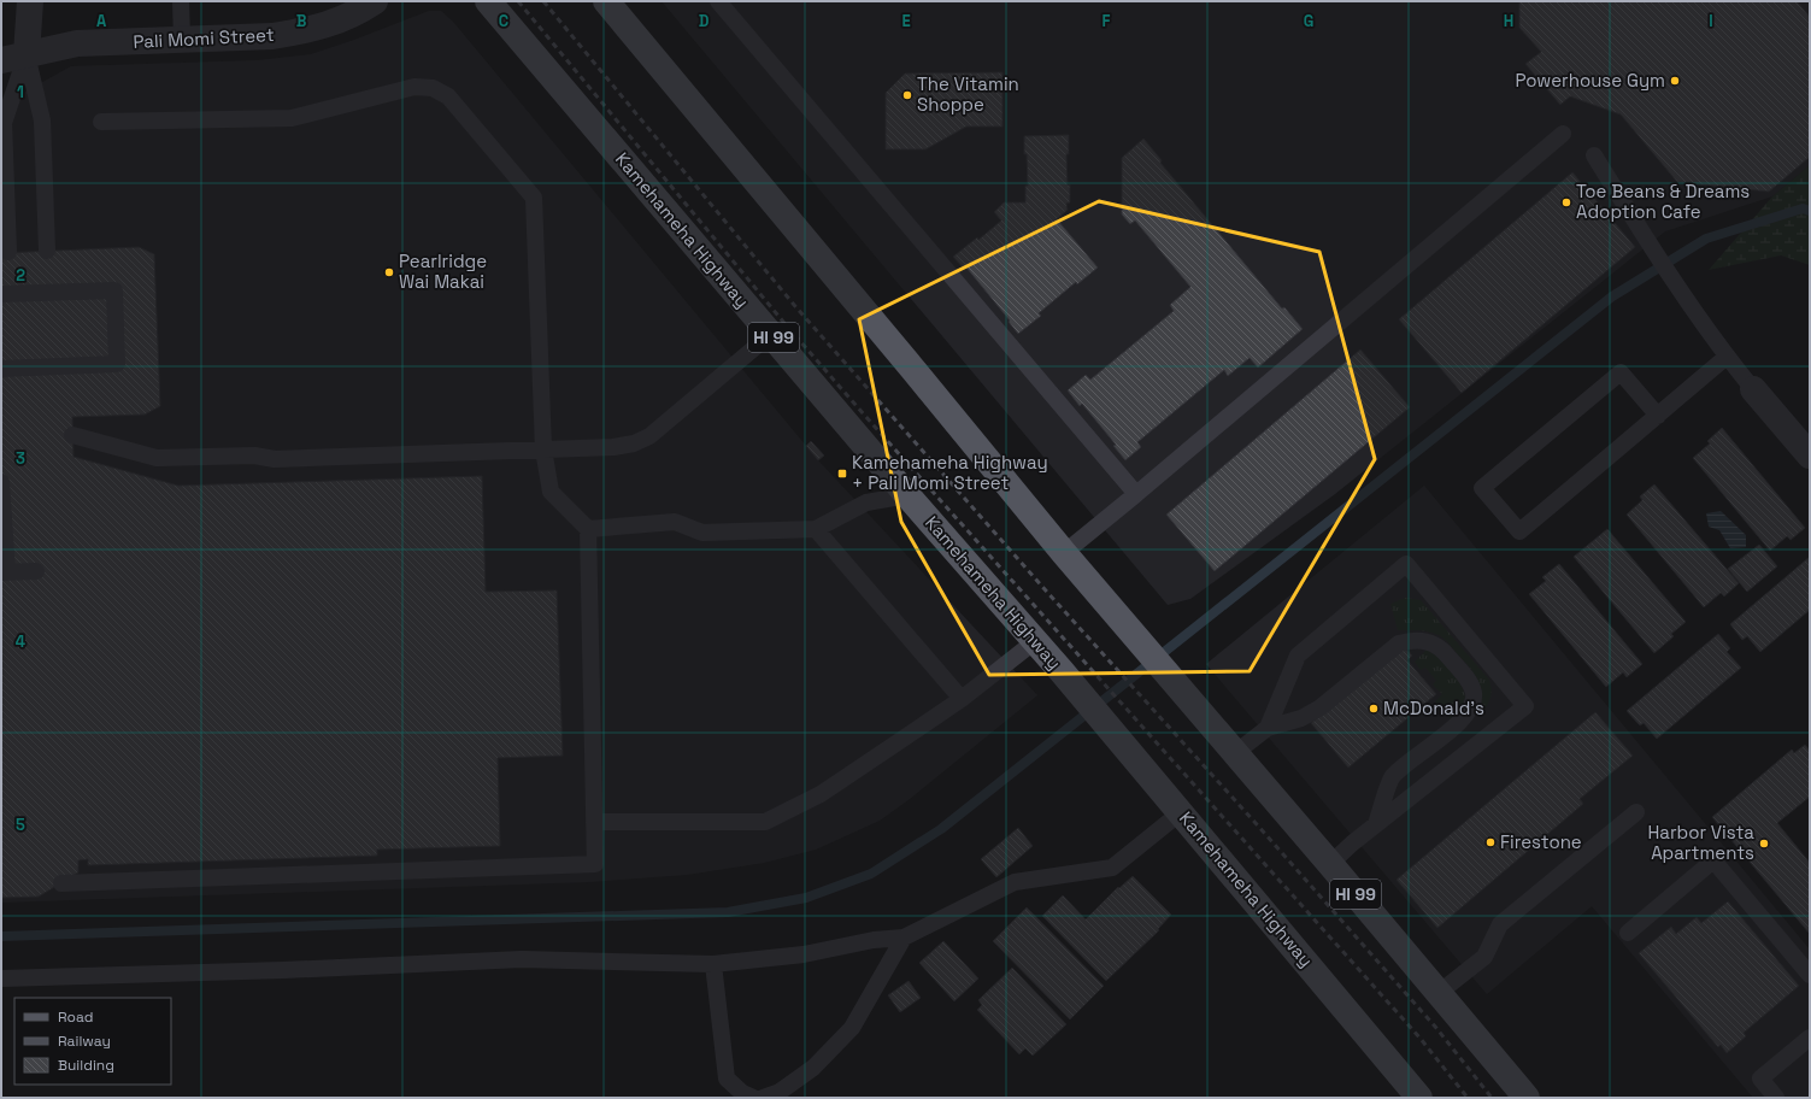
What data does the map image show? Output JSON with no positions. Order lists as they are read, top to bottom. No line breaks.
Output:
{"streets":{"main road":["Kamehameha Highway","HI 99"],"street":["Pali Momi Street"]},"places":{"other":["Powerhouse Gym","The Vitamin Shoppe","Toe Beans & Dreams Adoption Cafe","Pearlridge Wai Makai","McDonald's","Firestone","Harbor Vista Apartments"],"transit":["Kamehameha Highway + Pali Momi Street"]},"legend":["Road","Railway","Building"],"grid":{"columns":["A","B","C","D","E","F","G","H","I"],"rows":["1","2","3","4","5"]}}
